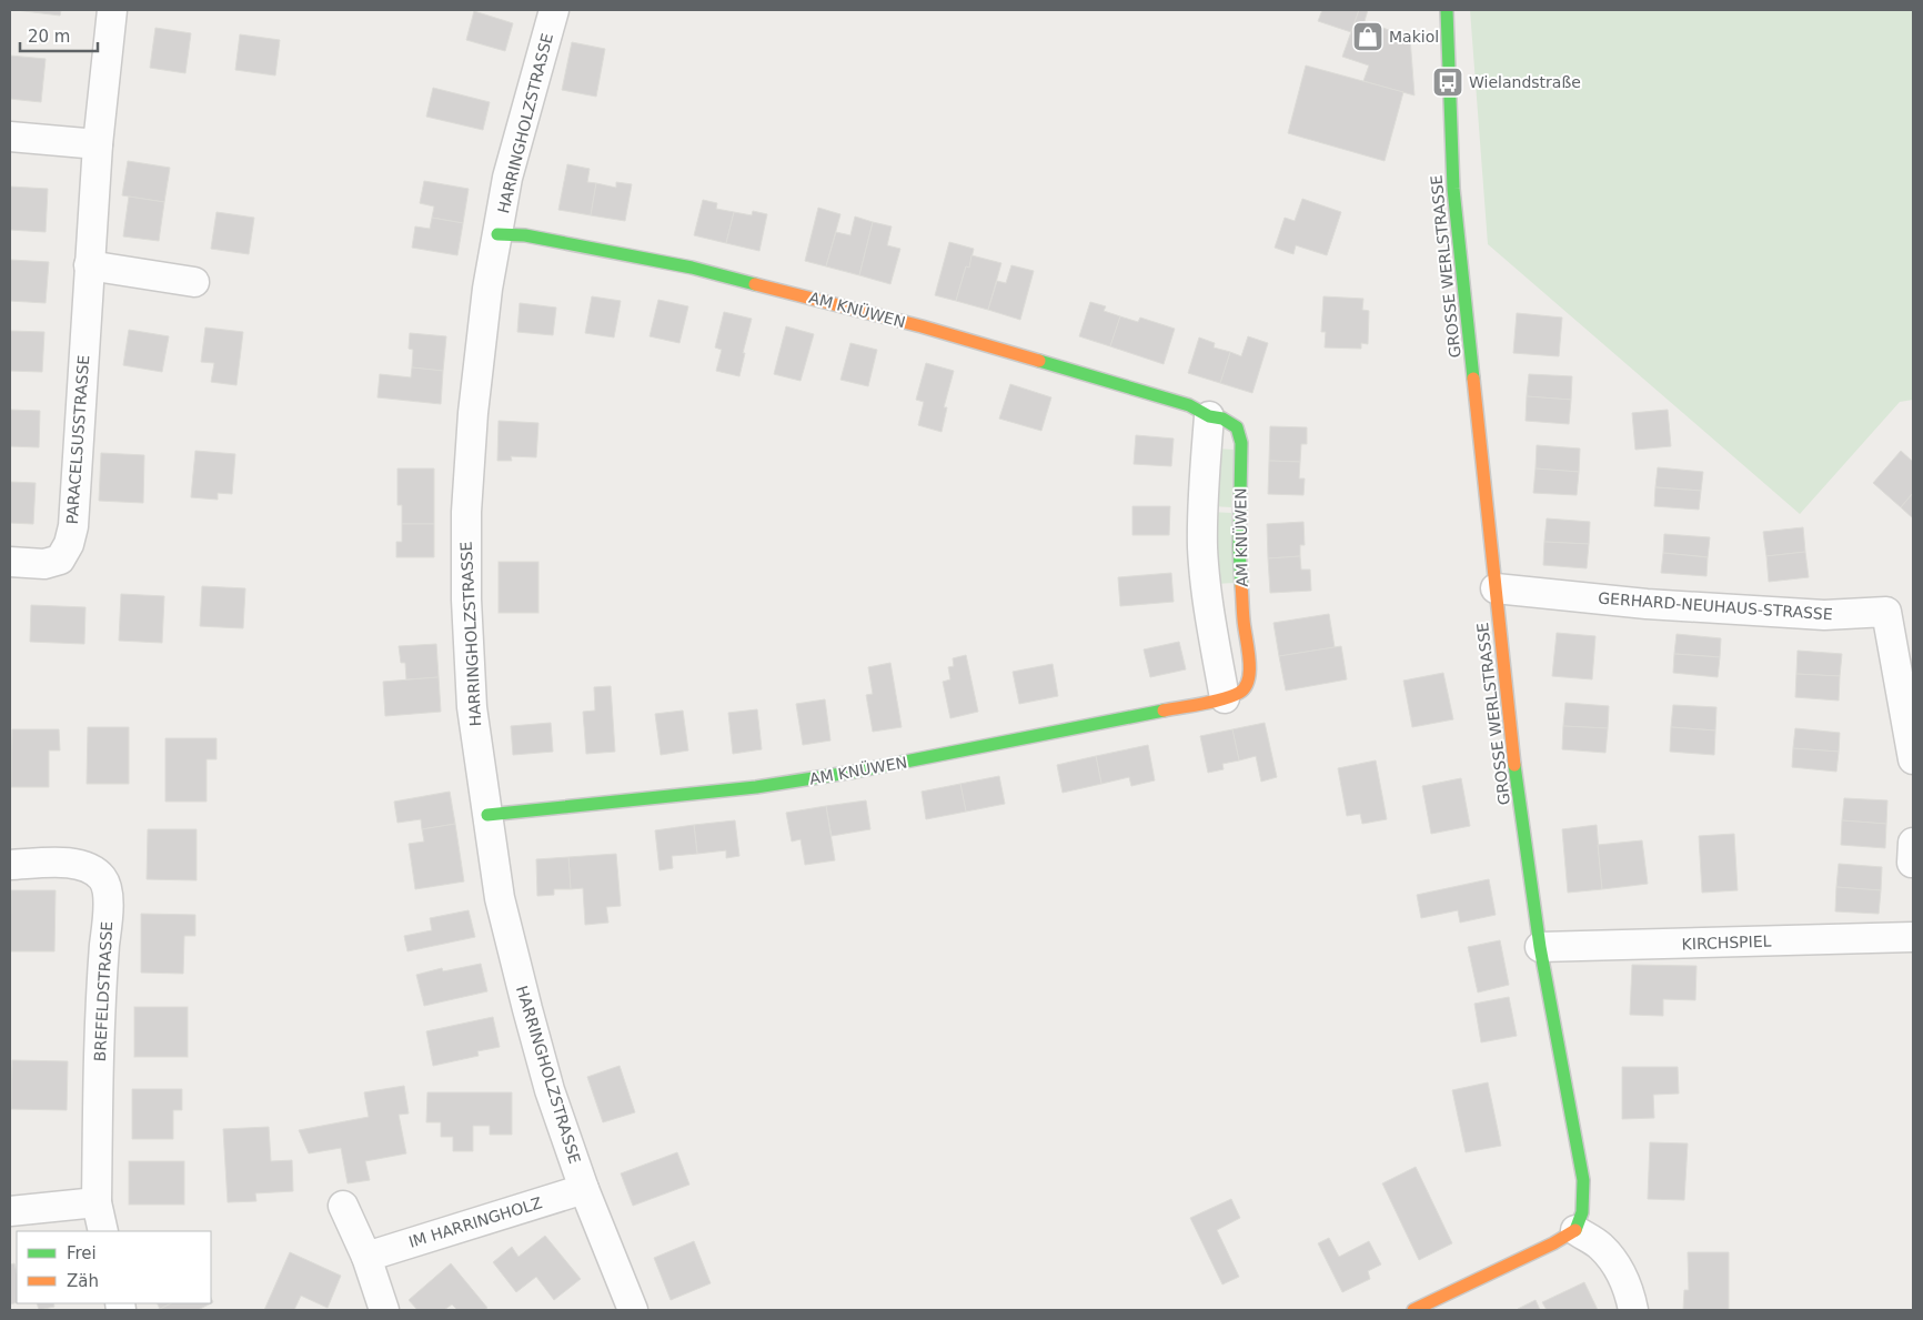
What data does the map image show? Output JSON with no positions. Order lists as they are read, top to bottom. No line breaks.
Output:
{"streets":{"street":["HARRINGHOLZSTRASSE","GROSSE WERLSTRASSE","AM KNÜWEN","PARACELSUSSTRASSE","GERHARD-NEUHAUS-STRASSE","KIRCHSPIEL","BREFELDSTRASSE","IM HARRINGHOLZ"]},"crossings":[["HARRINGHOLZSTRASSE","AM KNÜWEN"],["HARRINGHOLZSTRASSE","IM HARRINGHOLZ"],["GROSSE WERLSTRASSE","GERHARD-NEUHAUS-STRASSE"],["GROSSE WERLSTRASSE","KIRCHSPIEL"]],"places":{"shop":["Makiol"],"bus stop":["Wielandstraße"]},"legend":["Frei","Zäh"],"scale_bar":"20 m"}
